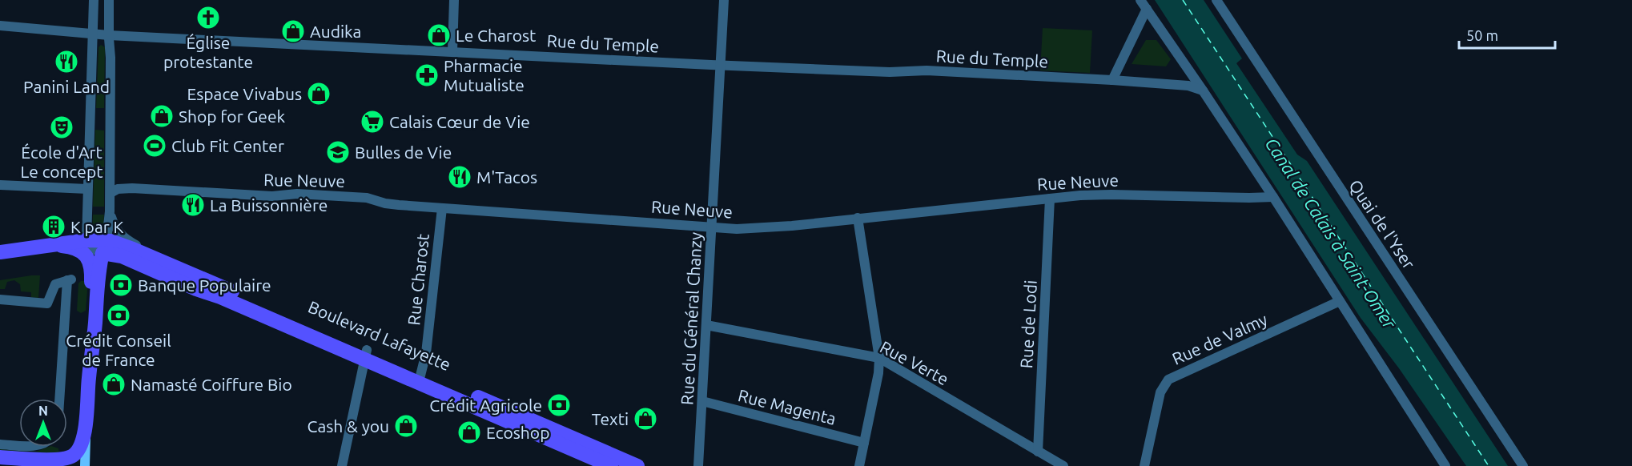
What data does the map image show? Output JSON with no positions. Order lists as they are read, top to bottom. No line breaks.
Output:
{"streets":{"main road":["Boulevard Lafayette"],"street":["Rue du Temple","Rue Neuve","Quai de l'Yser","Rue Charost","Rue du Général Chanzy","Rue de Lodi","Rue de Valmy","Rue Verte","Rue Magenta"]},"crossings":[["Rue du Temple","Rue du Général Chanzy"],["Rue Neuve","Rue Charost"],["Rue Neuve","Rue du Général Chanzy"],["Rue Neuve","Rue de Lodi"],["Rue Charost","Boulevard Lafayette"],["Rue du Général Chanzy","Rue Verte"],["Rue du Général Chanzy","Rue Magenta"],["Rue de Lodi","Rue Verte"]],"water":["Canal de Calais à Saint-Omer"],"places":{"church":["Église protestante"],"shop":["Audika","Le Charost","Espace Vivabus","Shop for Geek","Namasté Coiffure Bio","Texti","Cash & you","Ecoshop"],"restaurant":["Panini Land","M'Tacos","La Buissonnière"],"pharmacy":["Pharmacie Mutualiste"],"supermarket":["Calais Cœur de Vie"],"theatre":["École d'Art Le concept"],"sports":["Club Fit Center"],"school or university":["Bulles de Vie"],"building":["K par K"],"bank":["Banque Populaire","Crédit Conseil de France","Crédit Agricole"]},"scale_bar":"50 m","north":"top"}
